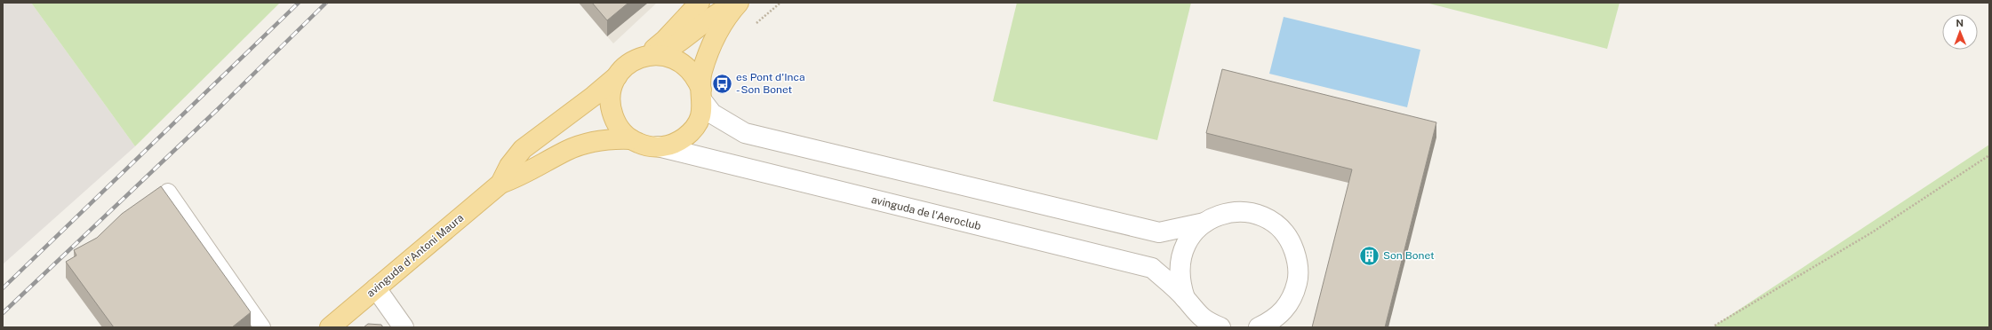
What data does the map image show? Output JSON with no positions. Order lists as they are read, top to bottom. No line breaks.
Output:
{"streets":{"main road":["avinguda d'Antoni Maura"],"street":["avinguda de l'Aeroclub"]},"crossings":[["avinguda de l'Aeroclub","avinguda d'Antoni Maura"]],"places":{"bus stop":["es Pont d'Inca - Son Bonet"],"building":["Son Bonet"]},"north":"top"}
